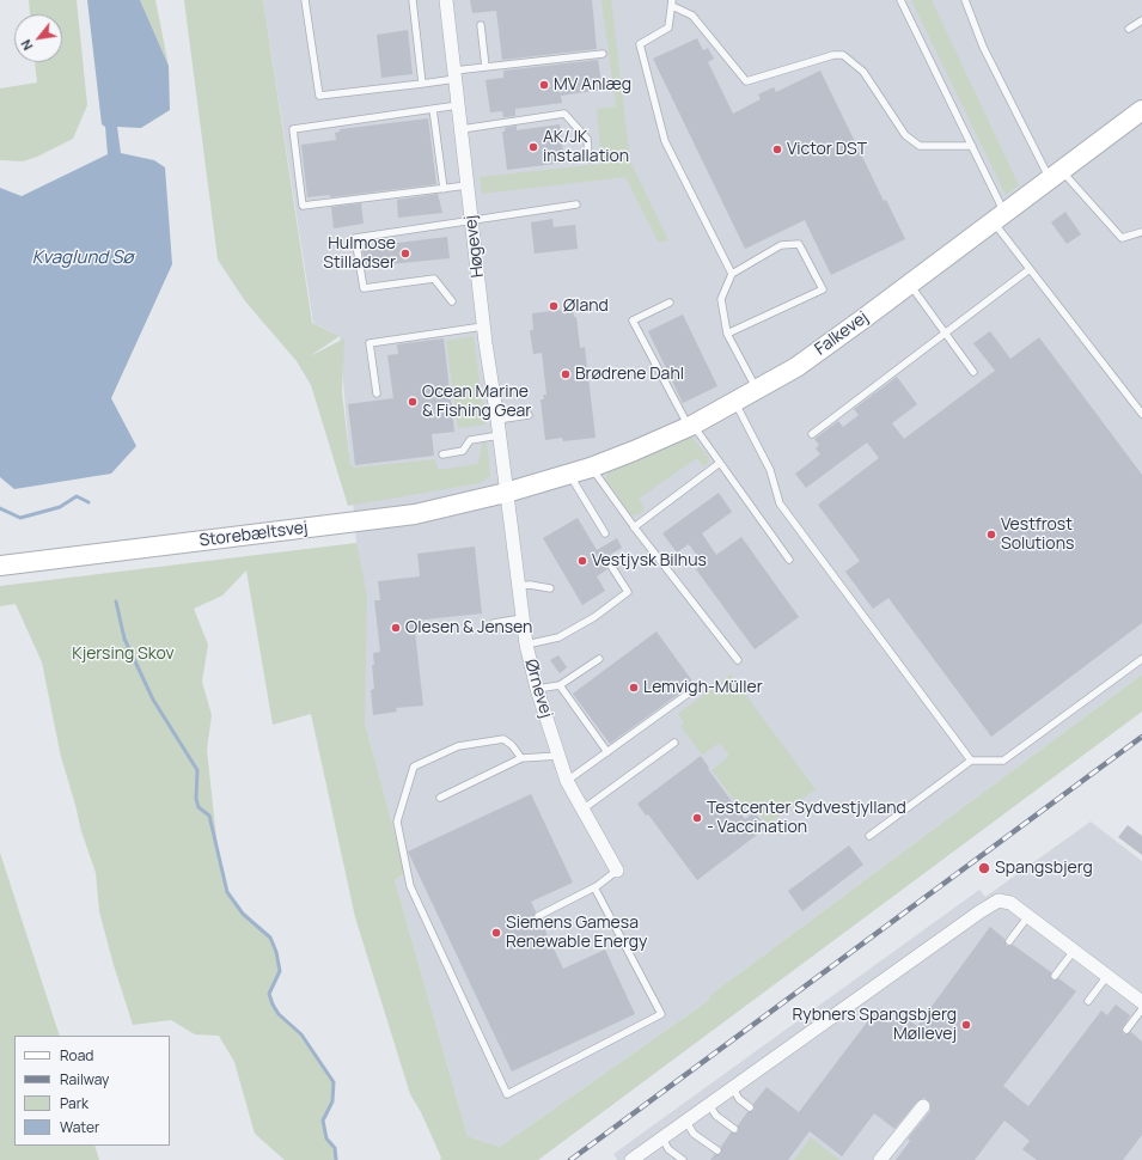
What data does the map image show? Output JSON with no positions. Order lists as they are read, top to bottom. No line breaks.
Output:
{"streets":{"street":["Høgevej","Falkevej","Storebæltsvej","Ørnevej"]},"crossings":[["Høgevej","Falkevej"],["Høgevej","Storebæltsvej"],["Høgevej","Ørnevej"],["Falkevej","Storebæltsvej"],["Falkevej","Ørnevej"],["Storebæltsvej","Ørnevej"]],"water":["Kvaglund Sø"],"parks":["Kjersing Skov"],"places":["MV Anlæg","AK/JK installation","Victor DST","Hulmose Stilladser","Øland","Brødrene Dahl","Ocean Marine & Fishing Gear","Vestfrost Solutions","Vestjysk Bilhus","Olesen & Jensen","Lemvigh-Müller","Testcenter Sydvestjylland - Vaccination","Spangsbjerg","Siemens Gamesa Renewable Energy","Rybners Spangsbjerg Møllevej"],"legend":["Road","Railway","Park","Water"],"north":"bottom left"}
